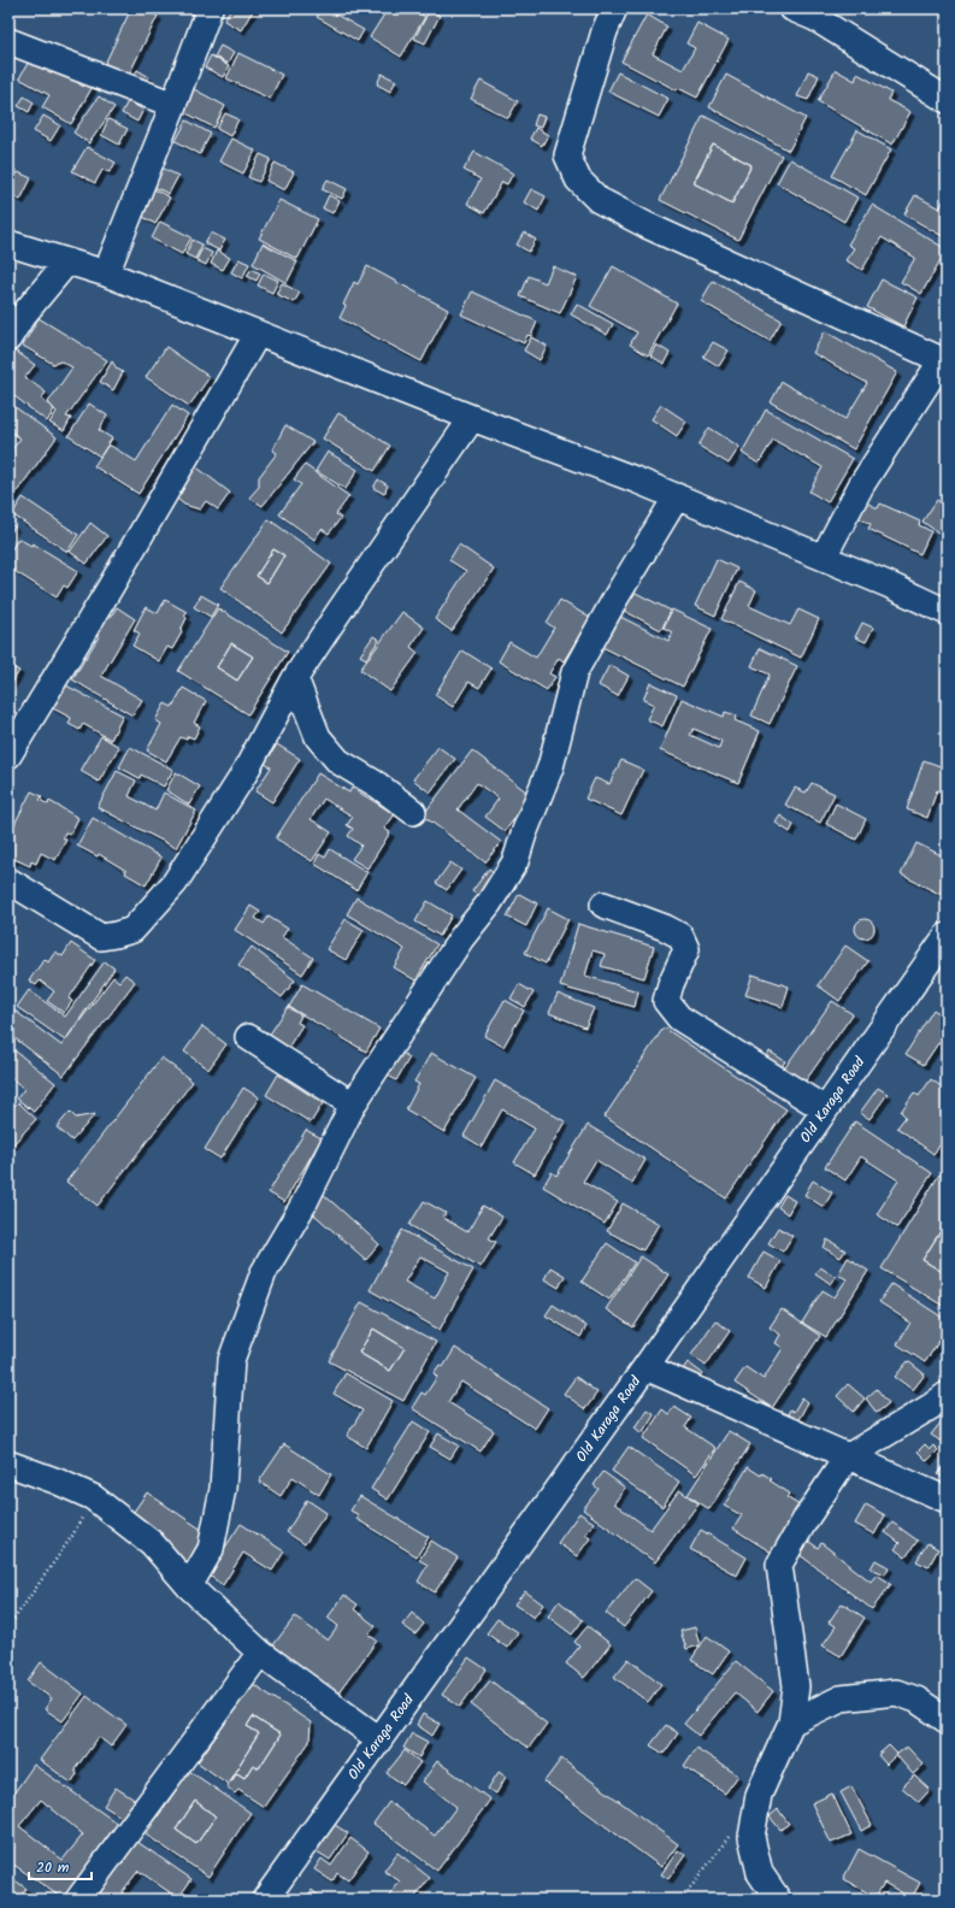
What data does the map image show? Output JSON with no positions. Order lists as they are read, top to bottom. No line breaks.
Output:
{"streets":{"street":["Old Karaga Road"]},"scale_bar":"20 m"}
